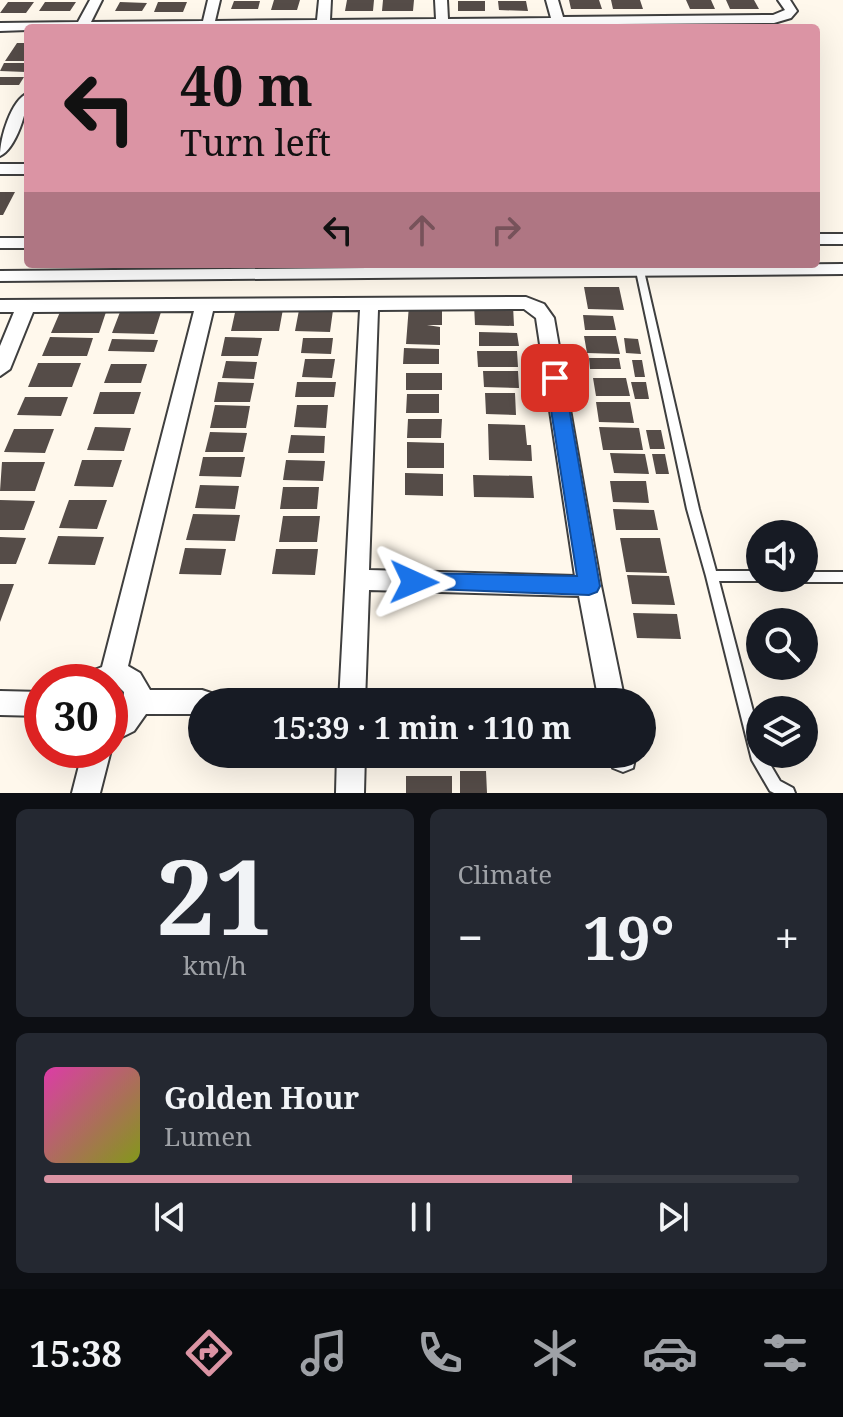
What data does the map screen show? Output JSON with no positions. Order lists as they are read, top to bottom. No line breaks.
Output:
{"page":{"turn":["40 m","Turn left"],"limit":"30","trip":"15:39 · 1 min · 110 m","tile":[["21","km/h"],"Climate"],"heat":["−","19°","+"],"song":["Golden Hour","Lumen"],"tabs":"15:38"}}
